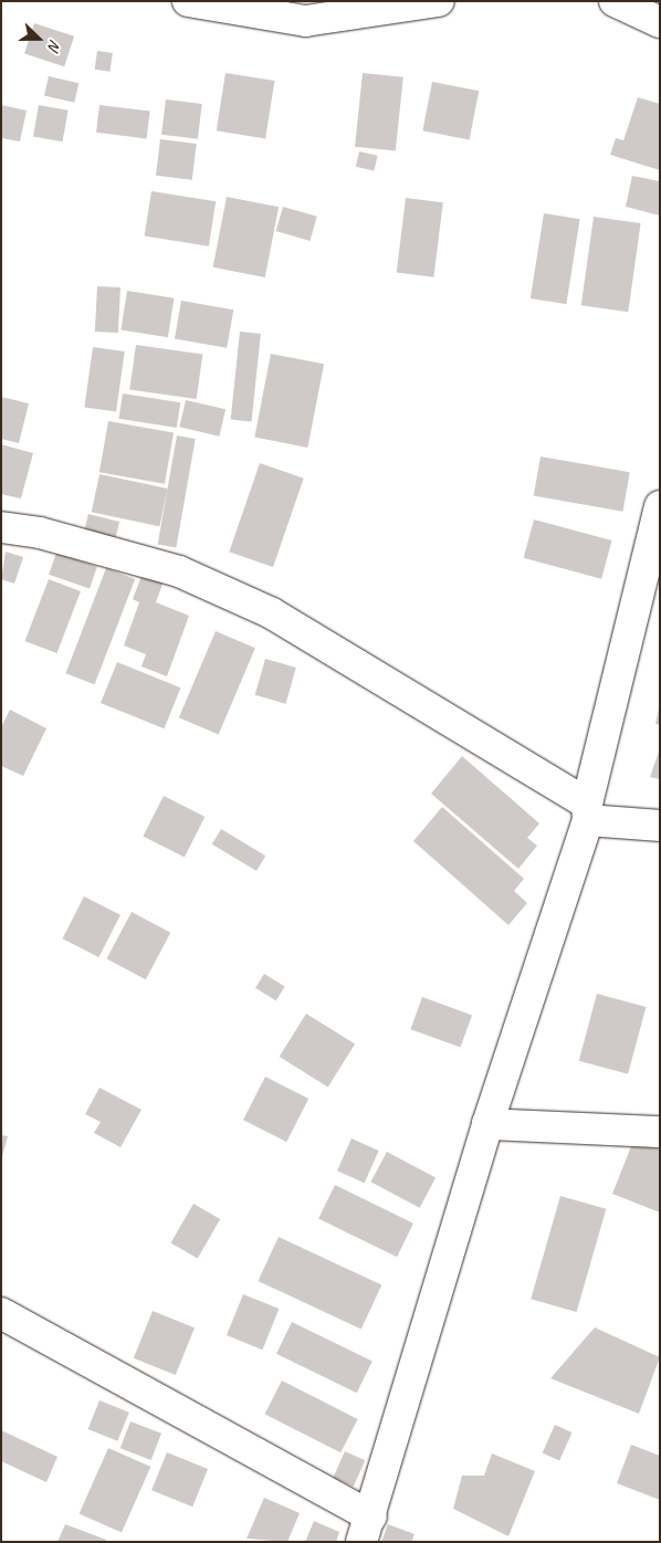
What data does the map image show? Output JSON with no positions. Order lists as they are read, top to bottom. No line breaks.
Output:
{"north":"right"}
